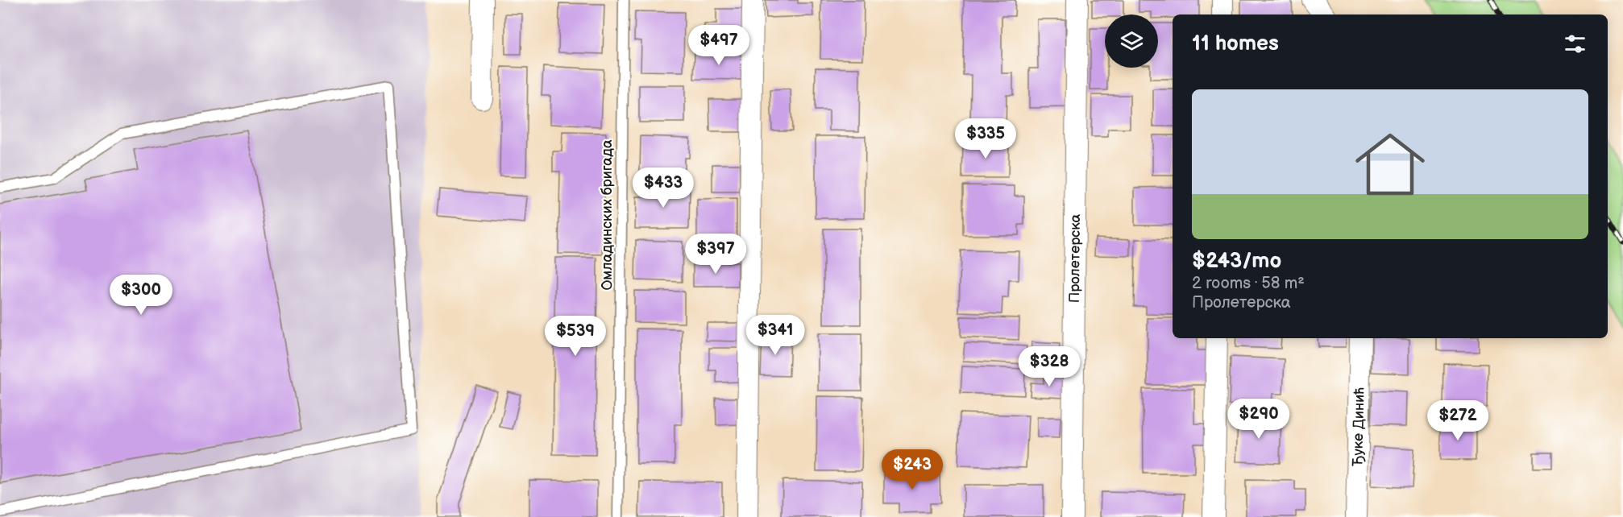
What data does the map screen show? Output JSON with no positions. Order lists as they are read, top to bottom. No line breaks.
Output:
{"streets":{"street":["Пролетерска","Ђуке Динић"],"lane":["Омладинских бригада"]},"page":{"heading":"11 homes","price":["$497","$335","$433","$397","$300","$341","$539","$328","$290","$272","$243"],"list":[{"name":"$243/mo","note":"2 rooms · 58 m² · Пролетерска"}]}}
